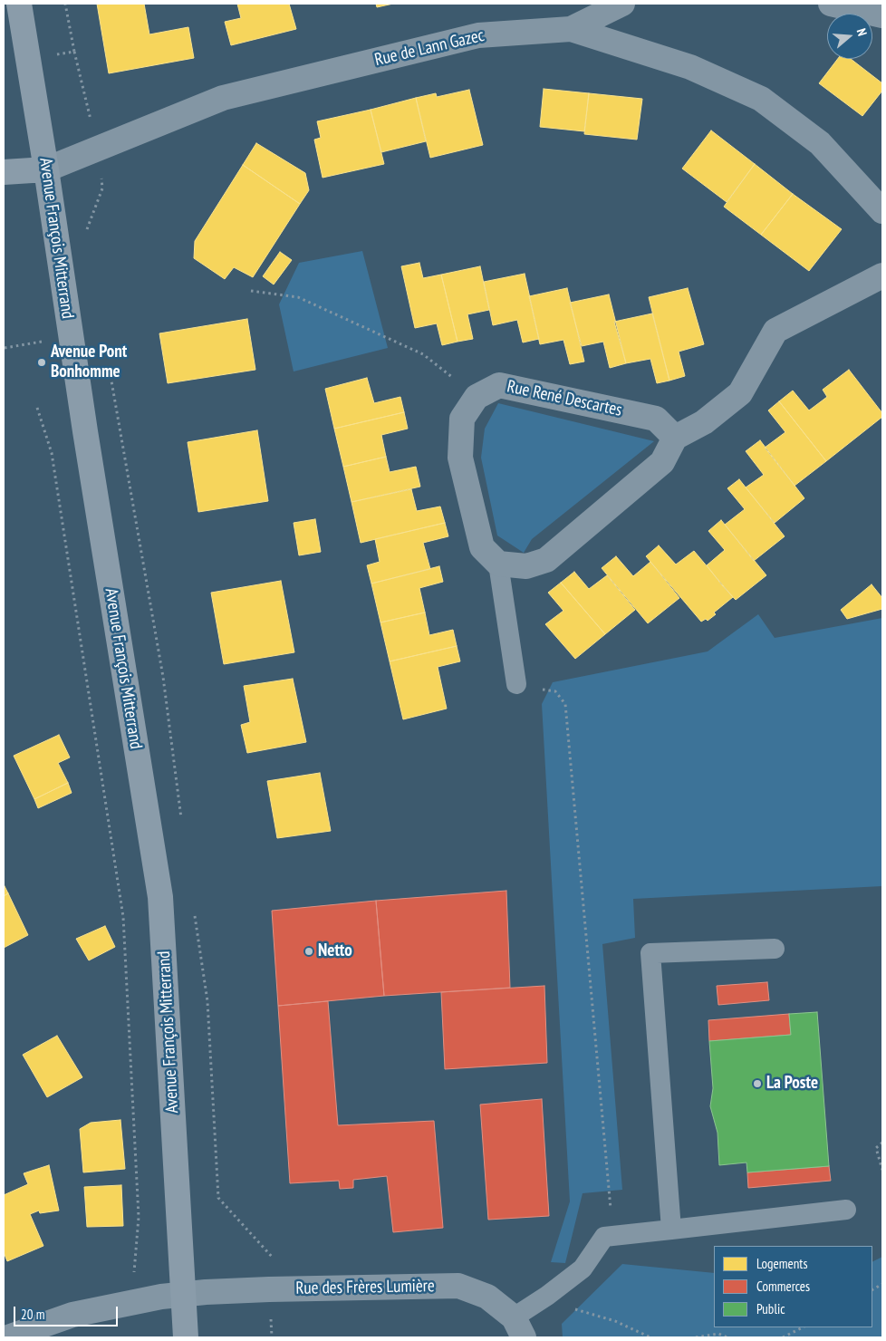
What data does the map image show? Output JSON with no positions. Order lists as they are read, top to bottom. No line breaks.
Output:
{"streets":{"main road":["Avenue François Mitterrand"],"street":["Rue de Lann Gazec","Rue René Descartes","Rue des Frères Lumière"]},"crossings":[["Rue de Lann Gazec","Avenue François Mitterrand"],["Avenue François Mitterrand","Rue des Frères Lumière"]],"places":["Avenue Pont Bonhomme","Netto","La Poste"],"legend":["Logements","Commerces","Public"],"scale_bar":"20 m","north":"right"}
